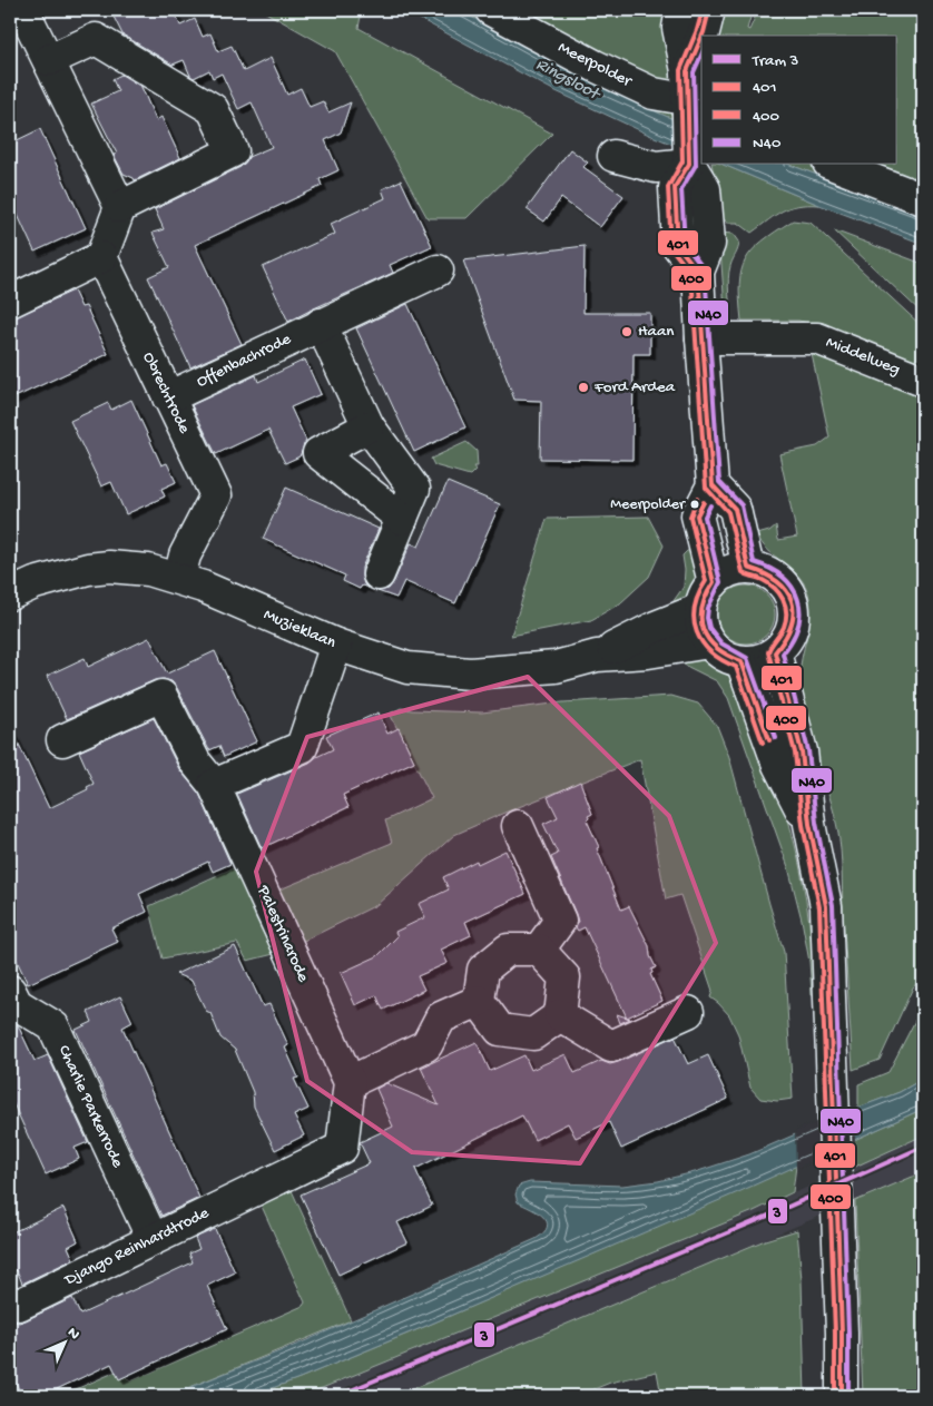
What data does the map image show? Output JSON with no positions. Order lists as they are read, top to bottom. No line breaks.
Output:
{"streets":{"street":["Meerpolder","Middelweg","Offenbachrode","Obrechtrode","Muzieklaan","Palestrinarode","Charlie Parkerrode","Django Reinhardtrode"]},"crossings":[["Offenbachrode","Obrechtrode"],["Obrechtrode","Muzieklaan"],["Palestrinarode","Django Reinhardtrode"],["Charlie Parkerrode","Django Reinhardtrode"]],"water":["Ringsloot"],"places":["Haan","Ford Ardea","Meerpolder"],"lines":["transit line 401","transit line 400","transit line N40","tram line 3"],"legend":["Tram 3","401","400","N40"],"north":"top right"}
